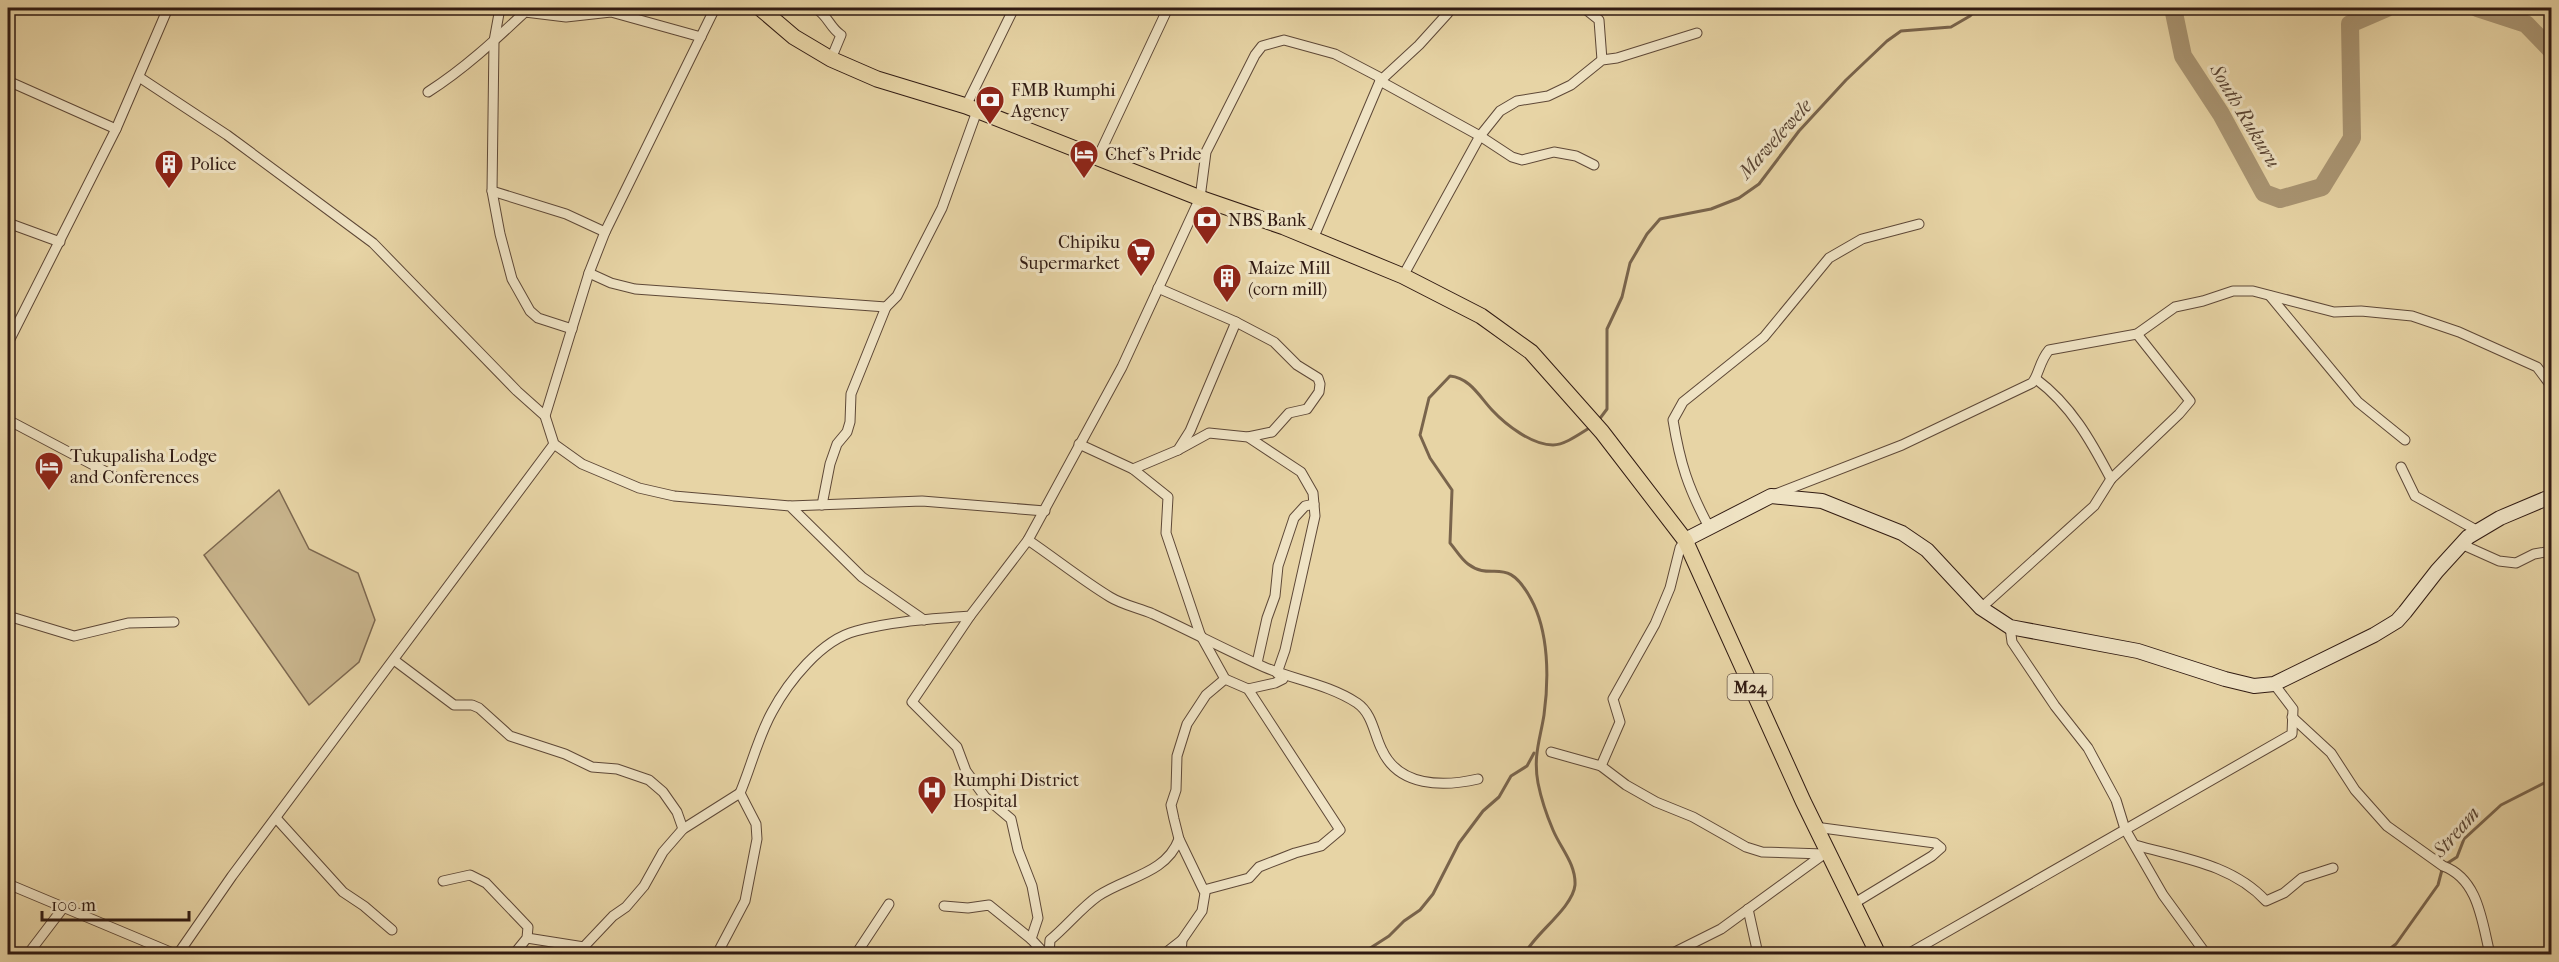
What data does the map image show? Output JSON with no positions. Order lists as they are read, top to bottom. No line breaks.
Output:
{"streets":{"main road":["M24"]},"water":["South Rukuru","Mawelewele","Stream"],"places":{"bank":["FMB Rumphi Agency","NBS Bank"],"hotel":["Chef's Pride","Tukupalisha Lodge and Conferences"],"building":["Police","Maize Mill (corn mill)"],"supermarket":["Chipiku Supermarket"],"hospital":["Rumphi District Hospital"]},"scale_bar":"100 m"}
